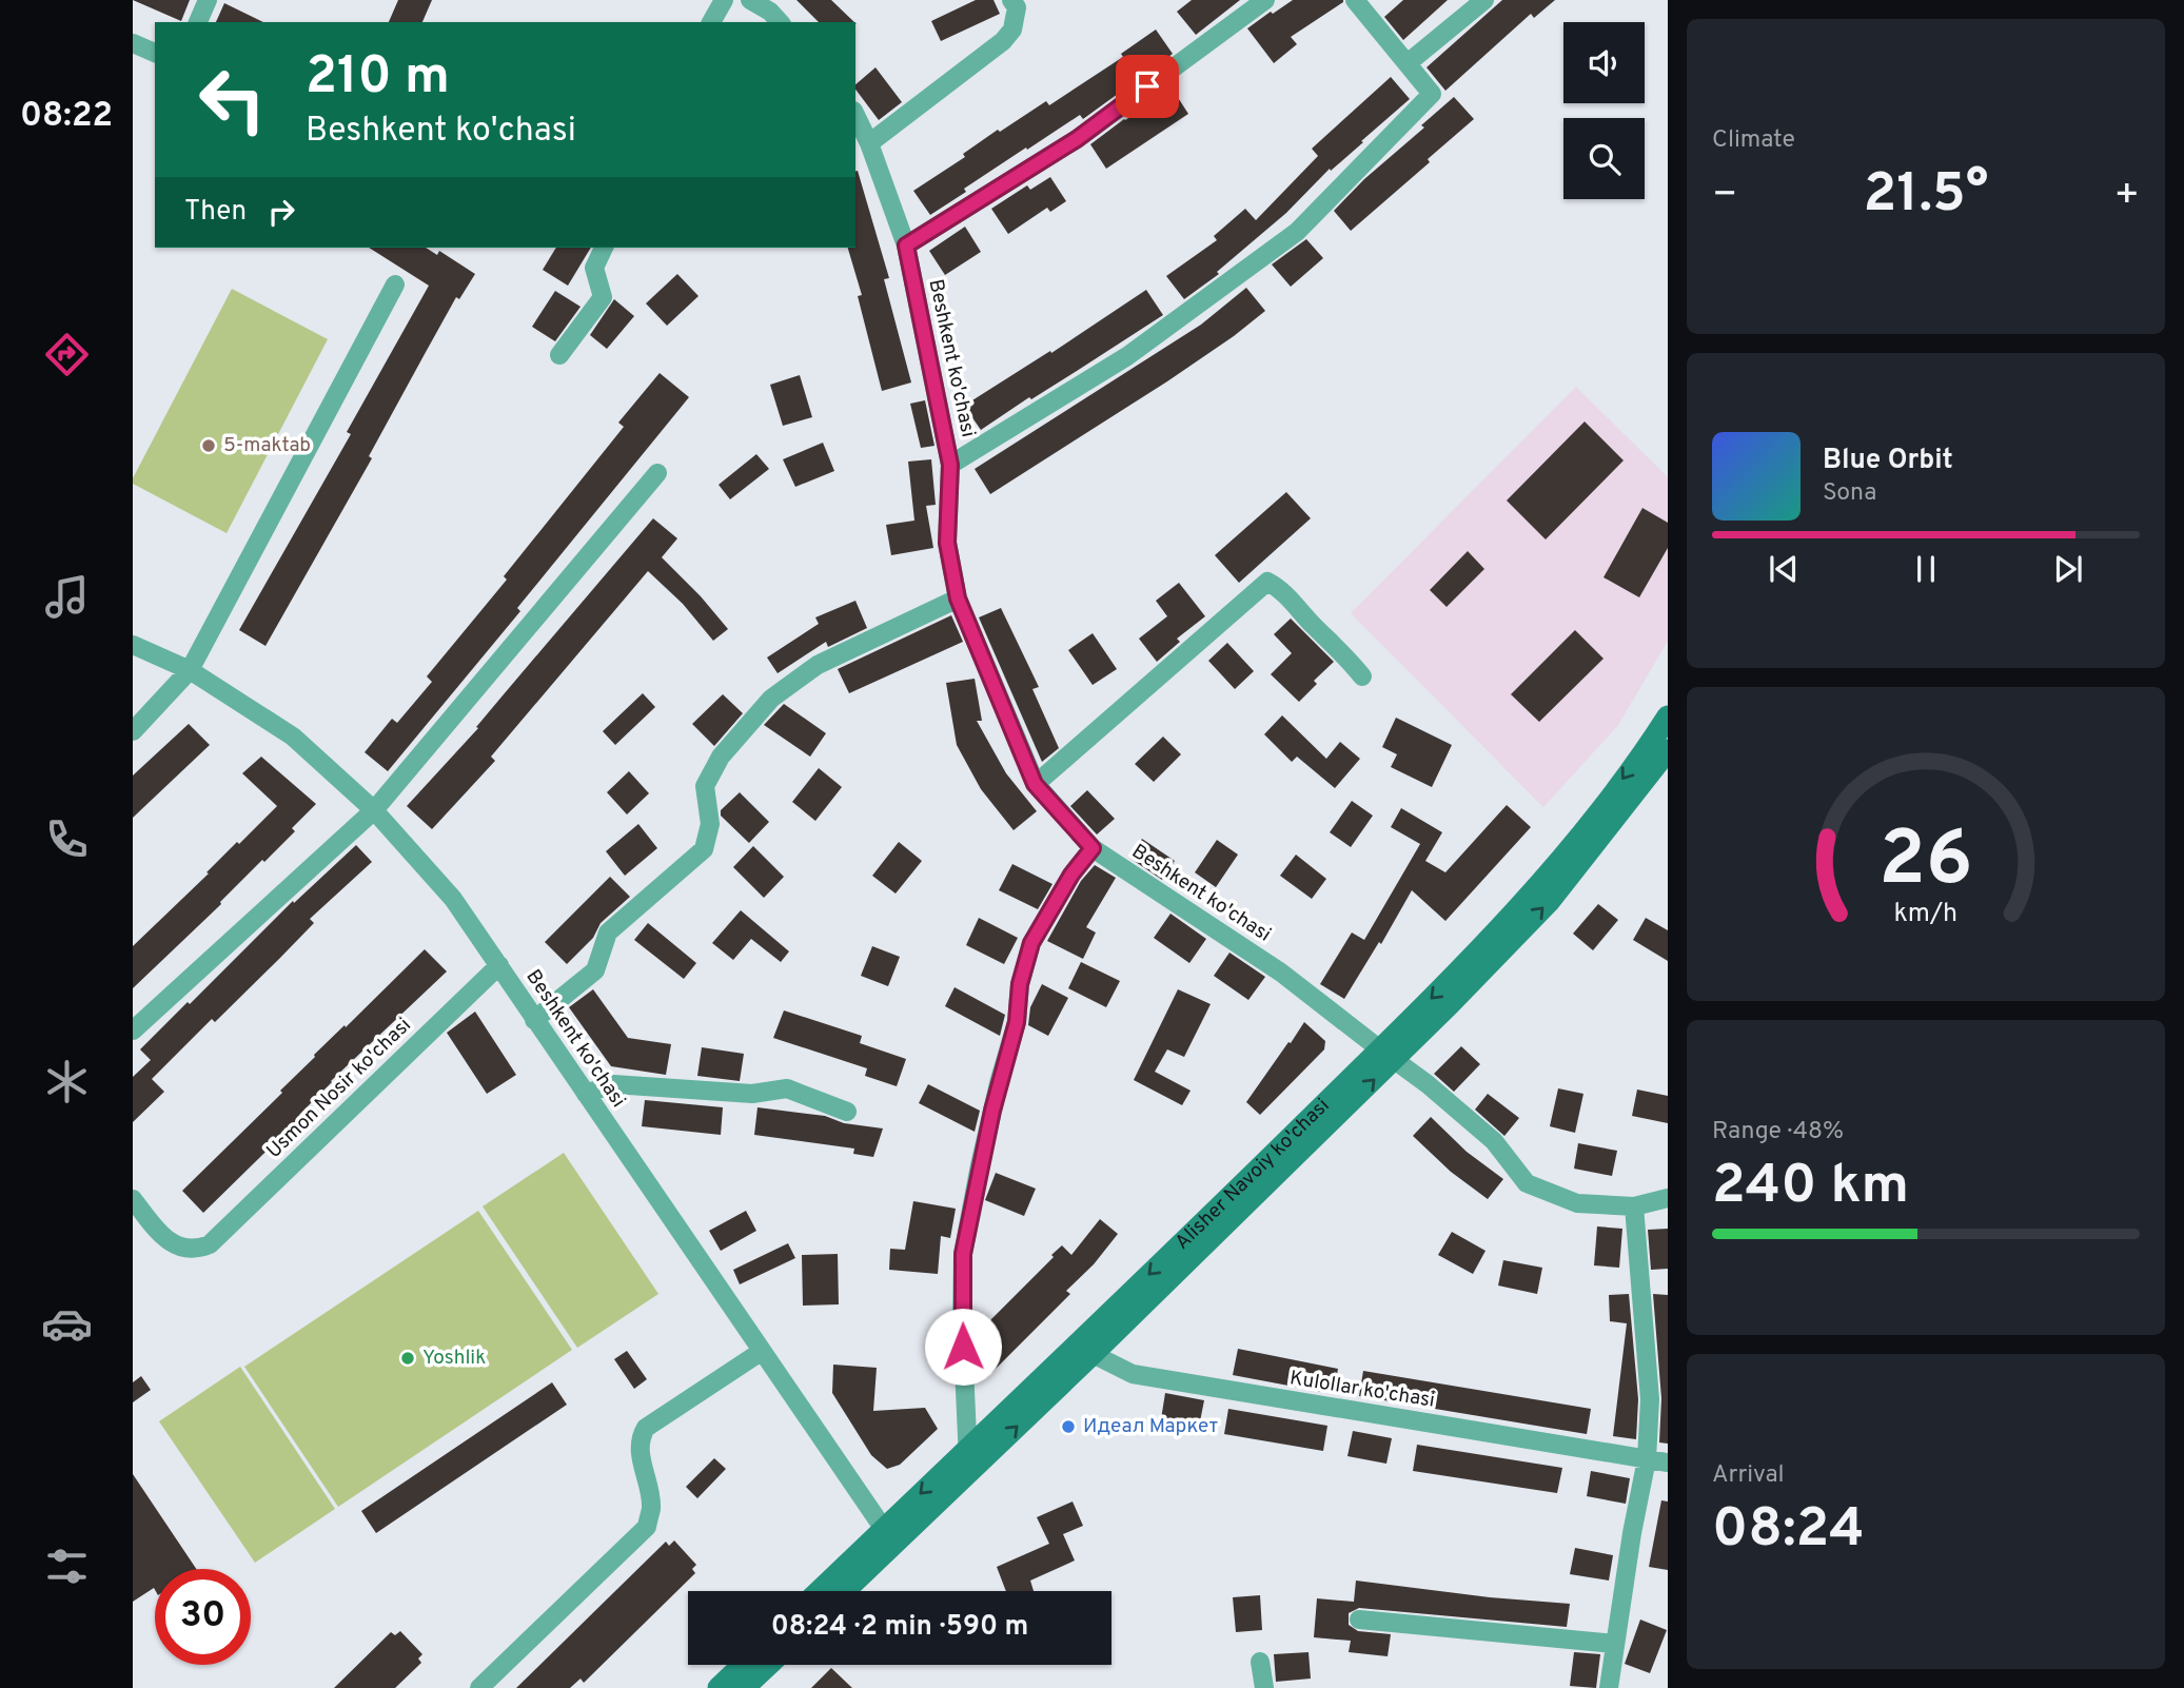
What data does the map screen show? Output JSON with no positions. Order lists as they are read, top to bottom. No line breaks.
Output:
{"streets":{"main road":["Alisher Navoiy ko'chasi"],"street":["Beshkent ko'chasi","Usmon Nosir ko'chasi","Kulollar ko'chasi"]},"crossings":[["Beshkent ko'chasi","Usmon Nosir ko'chasi"],["Beshkent ko'chasi","Alisher Navoiy ko'chasi"],["Alisher Navoiy ko'chasi","Kulollar ko'chasi"]],"places":["5-maktab","Yoshlik","Идеал Маркет"],"page":{"tabs":"08:22","tile":["Climate",["Range · 48%","240 km"],["Arrival","08:24"]],"turn":["210 m","Beshkent ko'chasi"],"heat":["−","21.5°","+"],"then":"Then","song":["Blue Orbit","Sona"],"limit":"30","trip":"08:24 · 2 min · 590 m","gauge":["26","km/h"]}}
